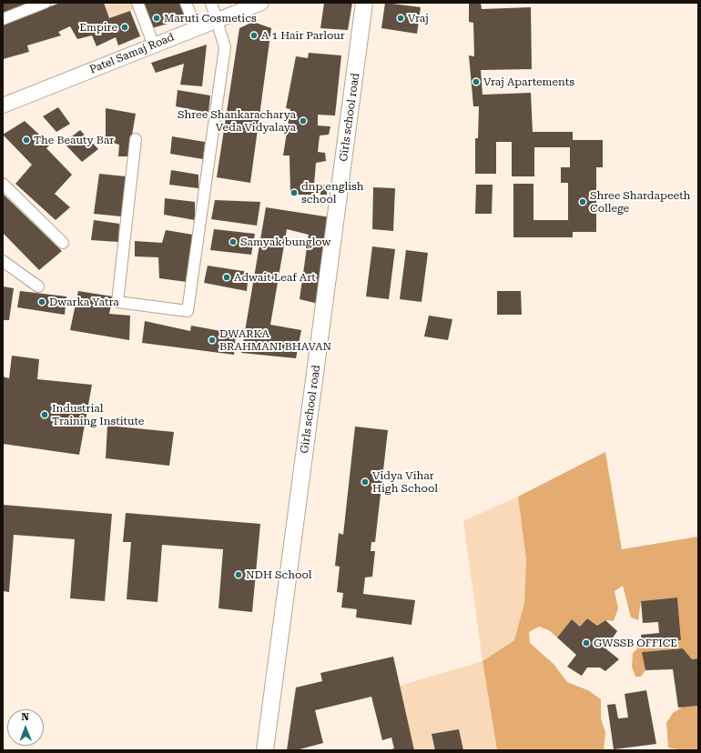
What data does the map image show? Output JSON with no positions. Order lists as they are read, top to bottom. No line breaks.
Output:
{"streets":{"main road":["Girls school road"],"street":["Patel Samaj Road"]},"places":["Maruti Cosmetics","Vraj","Empire","A 1 Hair Parlour","Vraj Apartements","Shree Shankaracharya Veda Vidyalaya","The Beauty Bar","dnp english school","Shree Shardapeeth College","Samyak bunglow","Adwait Leaf Art","Dwarka Yatra","DWARKA BRAHMANI BHAVAN","Industrial Training Institute","Vidya Vihar High School","NDH School","GWSSB OFFICE"],"north":"top"}
